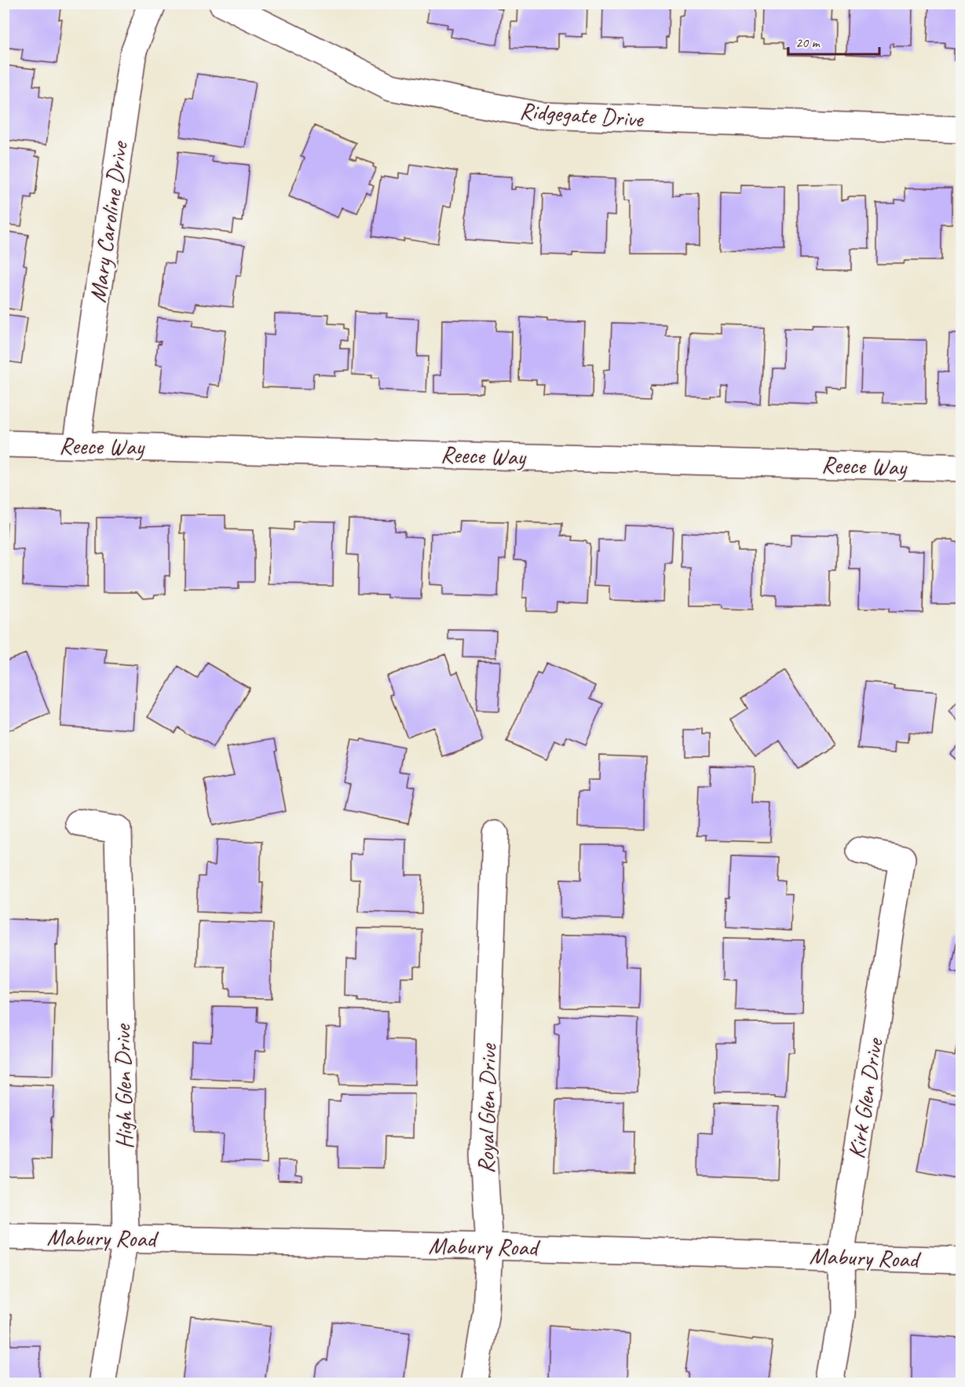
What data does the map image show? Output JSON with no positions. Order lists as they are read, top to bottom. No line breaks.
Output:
{"streets":{"street":["Ridgegate Drive","Mary Caroline Drive","Reece Way","High Glen Drive","Kirk Glen Drive","Royal Glen Drive","Mabury Road"]},"crossings":[["Mary Caroline Drive","Reece Way"],["High Glen Drive","Mabury Road"],["Kirk Glen Drive","Mabury Road"],["Royal Glen Drive","Mabury Road"]],"scale_bar":"20 m"}
